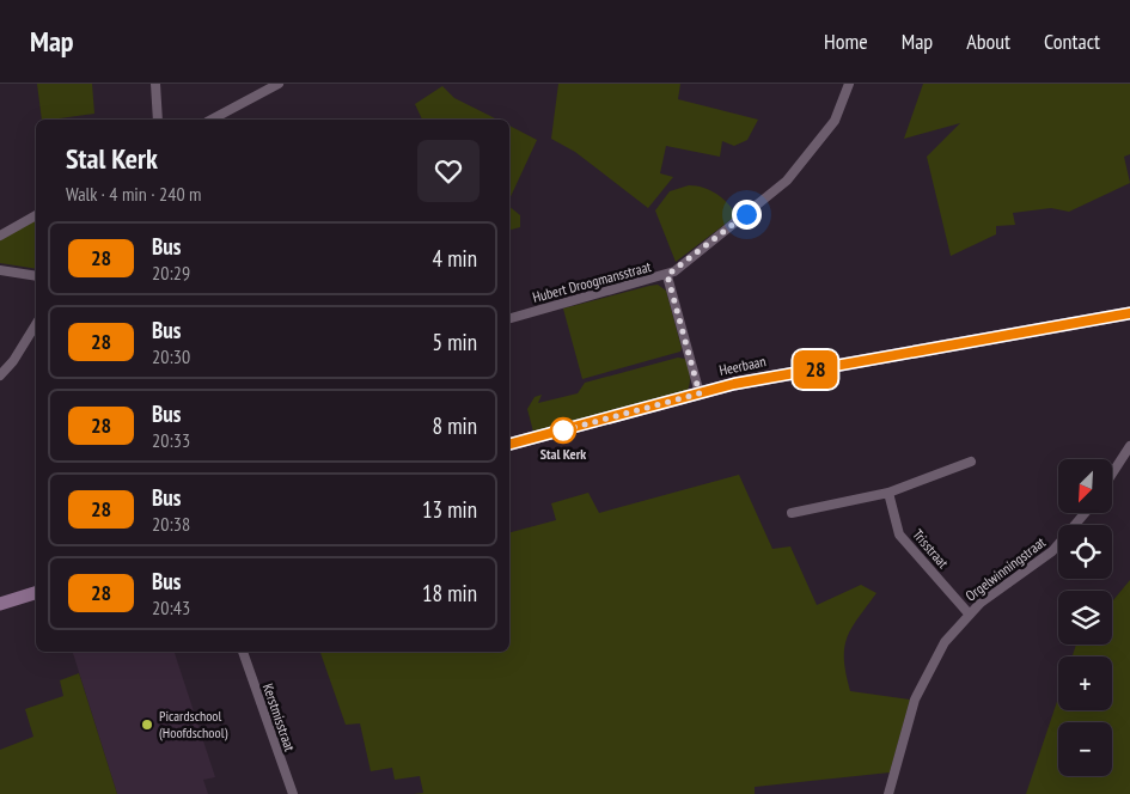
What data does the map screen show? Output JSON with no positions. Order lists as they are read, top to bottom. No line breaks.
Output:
{"streets":{"street":["Hubert Droogmansstraat","Heerbaan","Trisstraat","Orgelwinningstraat","Kerstmisstraat"]},"crossings":[["Trisstraat","Orgelwinningstraat"]],"places":["Stal Kerk","Picardschool (Hoofdschool)"],"lines":["bus line 28"],"north":"bottom left","page":{"header":"Map","nav":["Home","Map","About","Contact"],"on_map":"28","heading":["Stal Kerk","Walk · 4 min · 240 m"],"list":[{"mark":"28","name":"Bus","note":"20:29","value":"4 min"},{"mark":"28","name":"Bus","note":"20:30","value":"5 min"},{"mark":"28","name":"Bus","note":"20:33","value":"8 min"},{"mark":"28","name":"Bus","note":"20:38","value":"13 min"},{"mark":"28","name":"Bus","note":"20:43","value":"18 min"}],"map_buttons":["+","−"]}}
